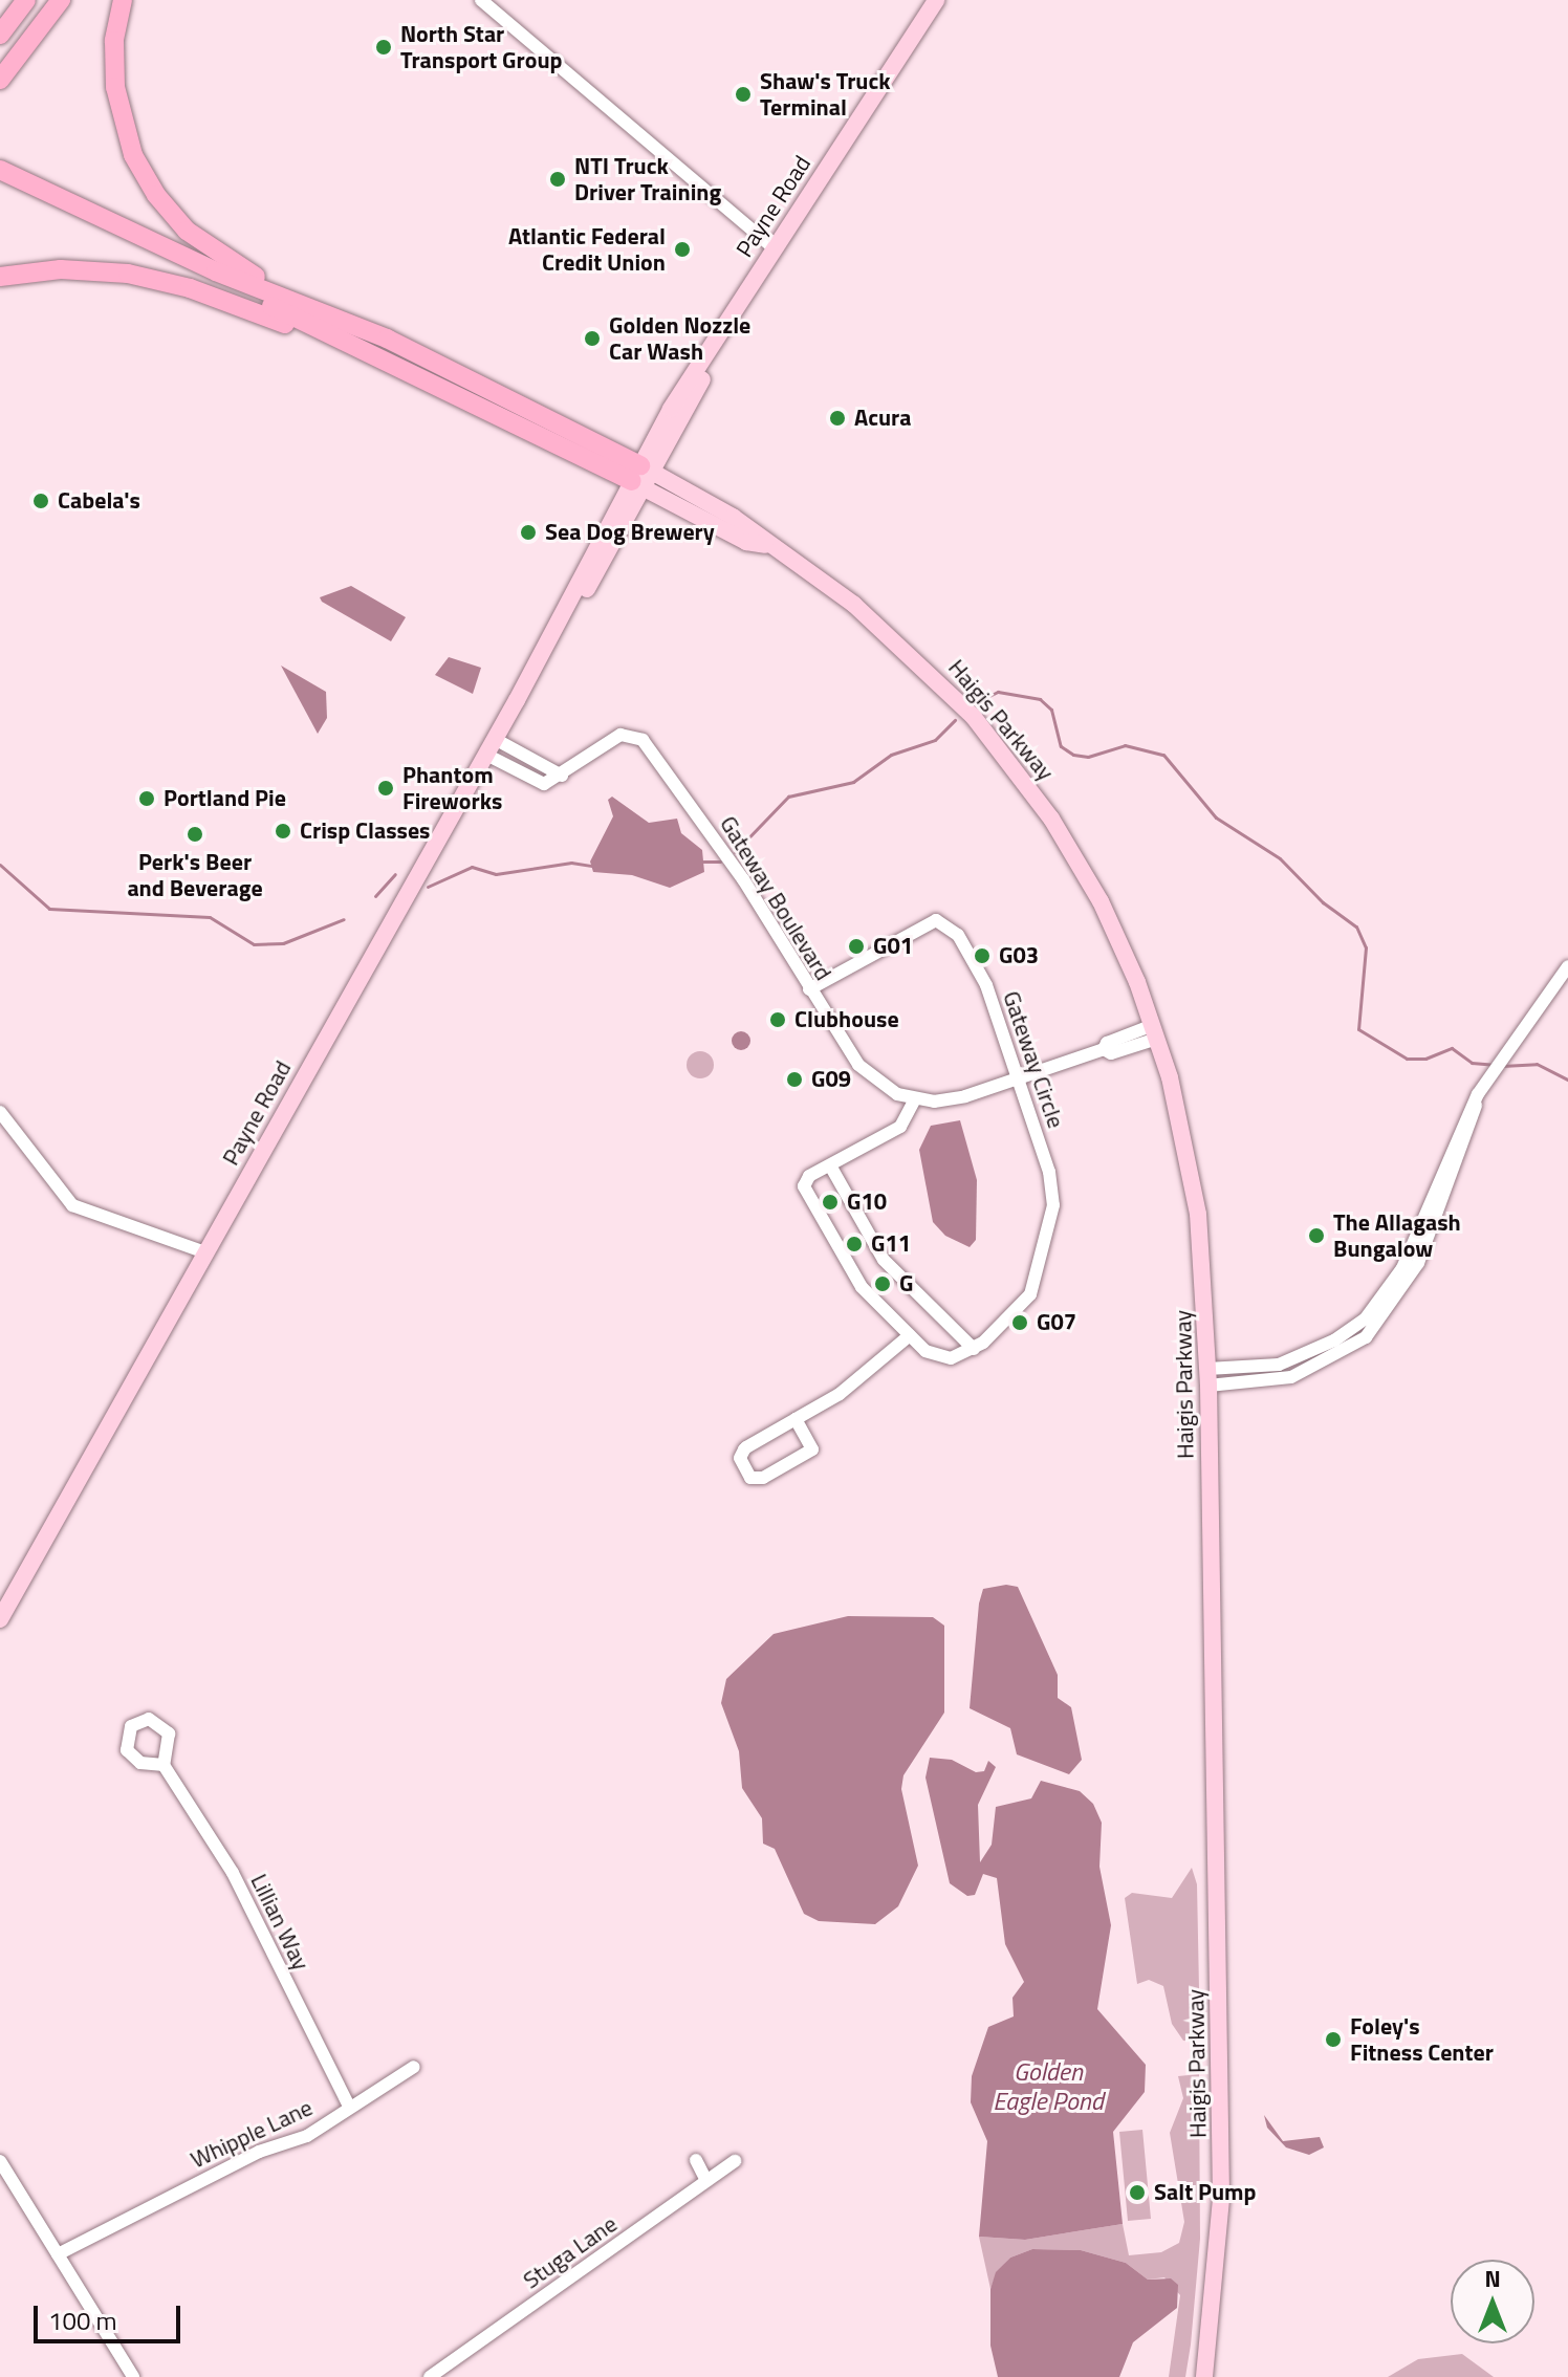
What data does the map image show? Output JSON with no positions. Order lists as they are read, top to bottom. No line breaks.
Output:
{"streets":{"main road":["Payne Road","Haigis Parkway"],"street":["Gateway Boulevard","Gateway Circle","Lillian Way","Whipple Lane","Stuga Lane"]},"crossings":[["Payne Road","Haigis Parkway"],["Payne Road","Gateway Boulevard"],["Haigis Parkway","Gateway Boulevard"],["Gateway Boulevard","Gateway Circle"],["Lillian Way","Whipple Lane"]],"water":["Golden Eagle Pond"],"places":["North Star Transport Group","Shaw's Truck Terminal","NTI Truck Driver Training","Atlantic Federal Credit Union","Golden Nozzle Car Wash","Acura","Cabela's","Sea Dog Brewery","Phantom Fireworks","Portland Pie","Crisp Classes","Perk's Beer and Beverage","G01","G03","Clubhouse","G09","G10","The Allagash Bungalow","G11","G","G07","Foley's Fitness Center","Salt Pump"],"scale_bar":"100 m","north":"top"}
